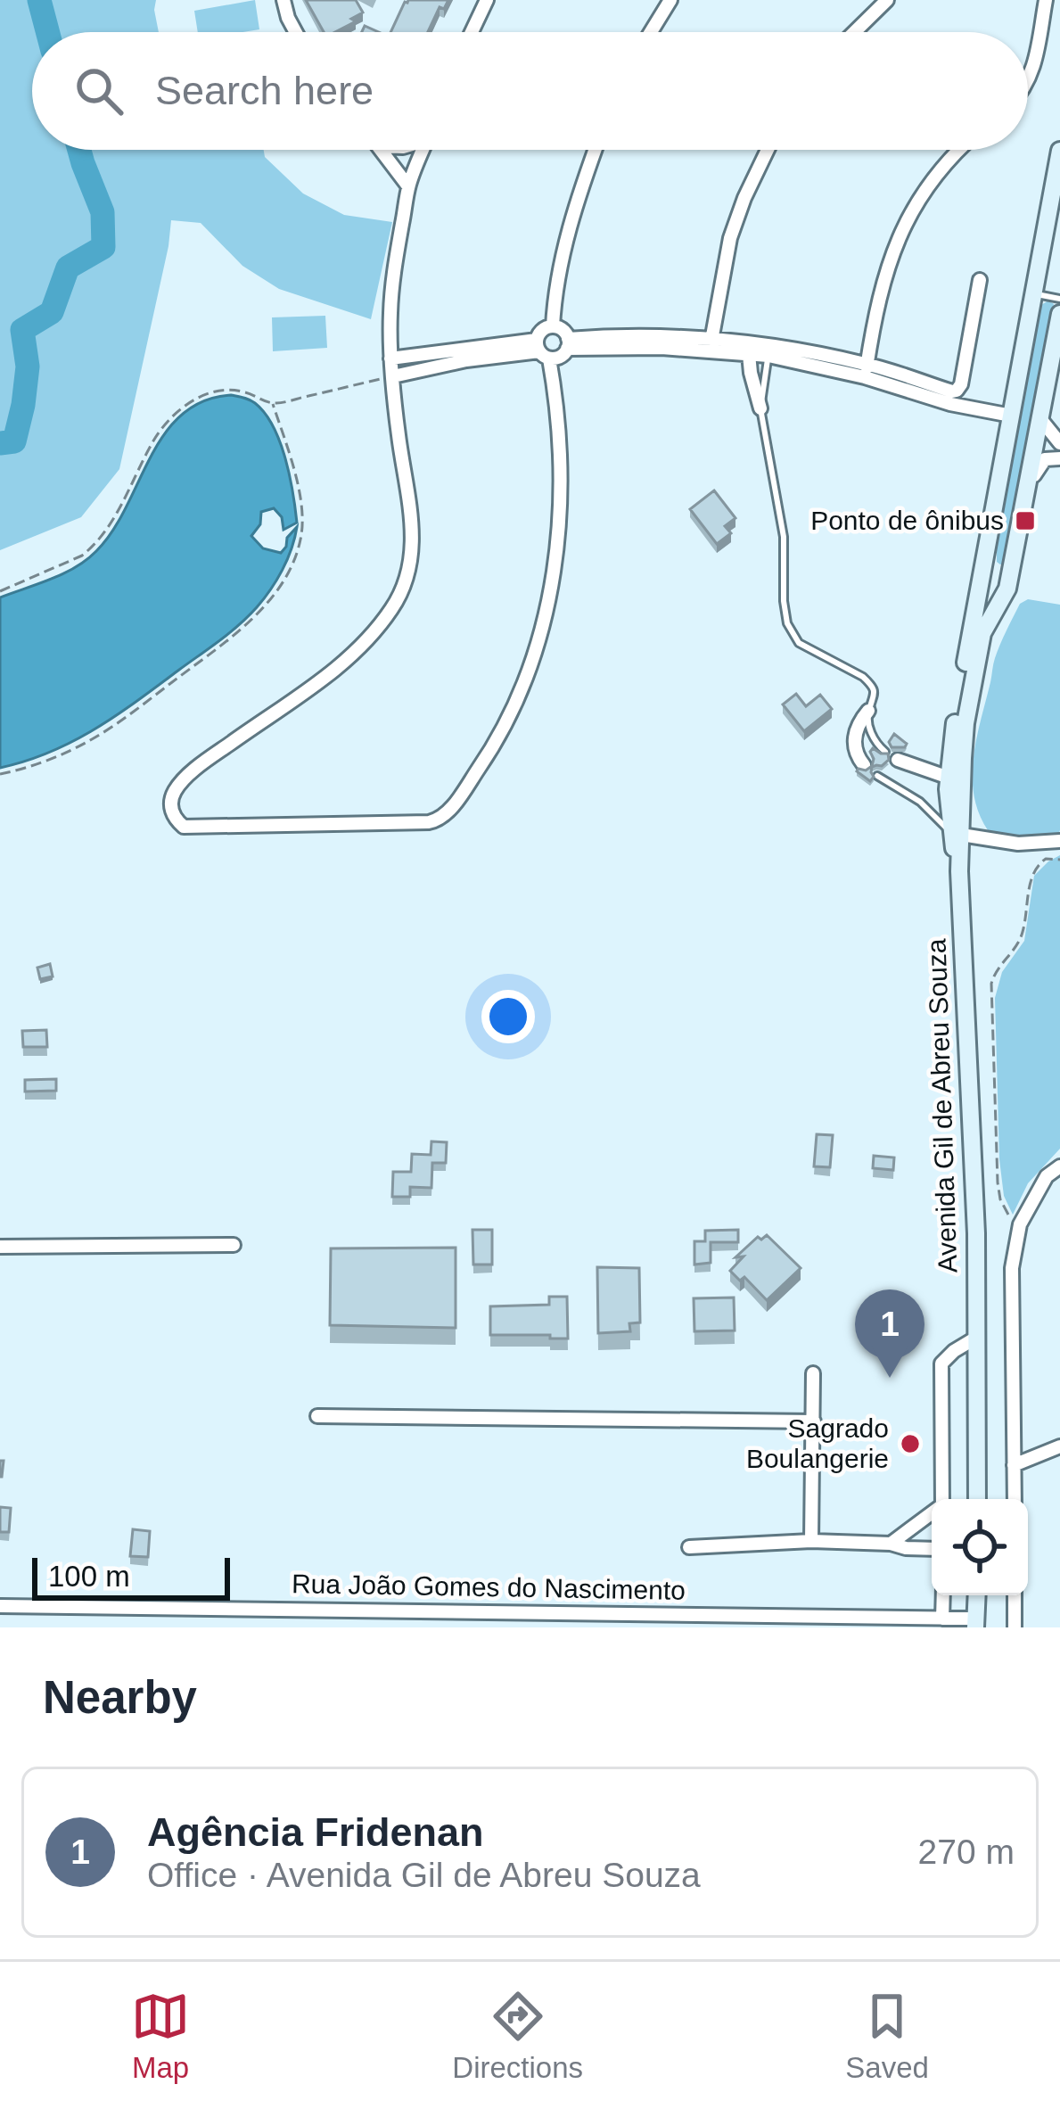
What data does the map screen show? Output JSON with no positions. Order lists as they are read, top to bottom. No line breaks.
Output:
{"streets":{"street":["Avenida Gil de Abreu Souza","Rua João Gomes do Nascimento"]},"places":{"transit":["Ponto de ônibus"],"other":["Sagrado Boulangerie"]},"scale_bar":"100 m","page":{"search":"Search here","pins":"1","scale":"100 m","heading":"Nearby","list":[{"mark":"1","name":"Agência Fridenan","note":"Office · Avenida Gil de Abreu Souza","value":"270 m"}],"nav":["Map","Directions","Saved"]}}
